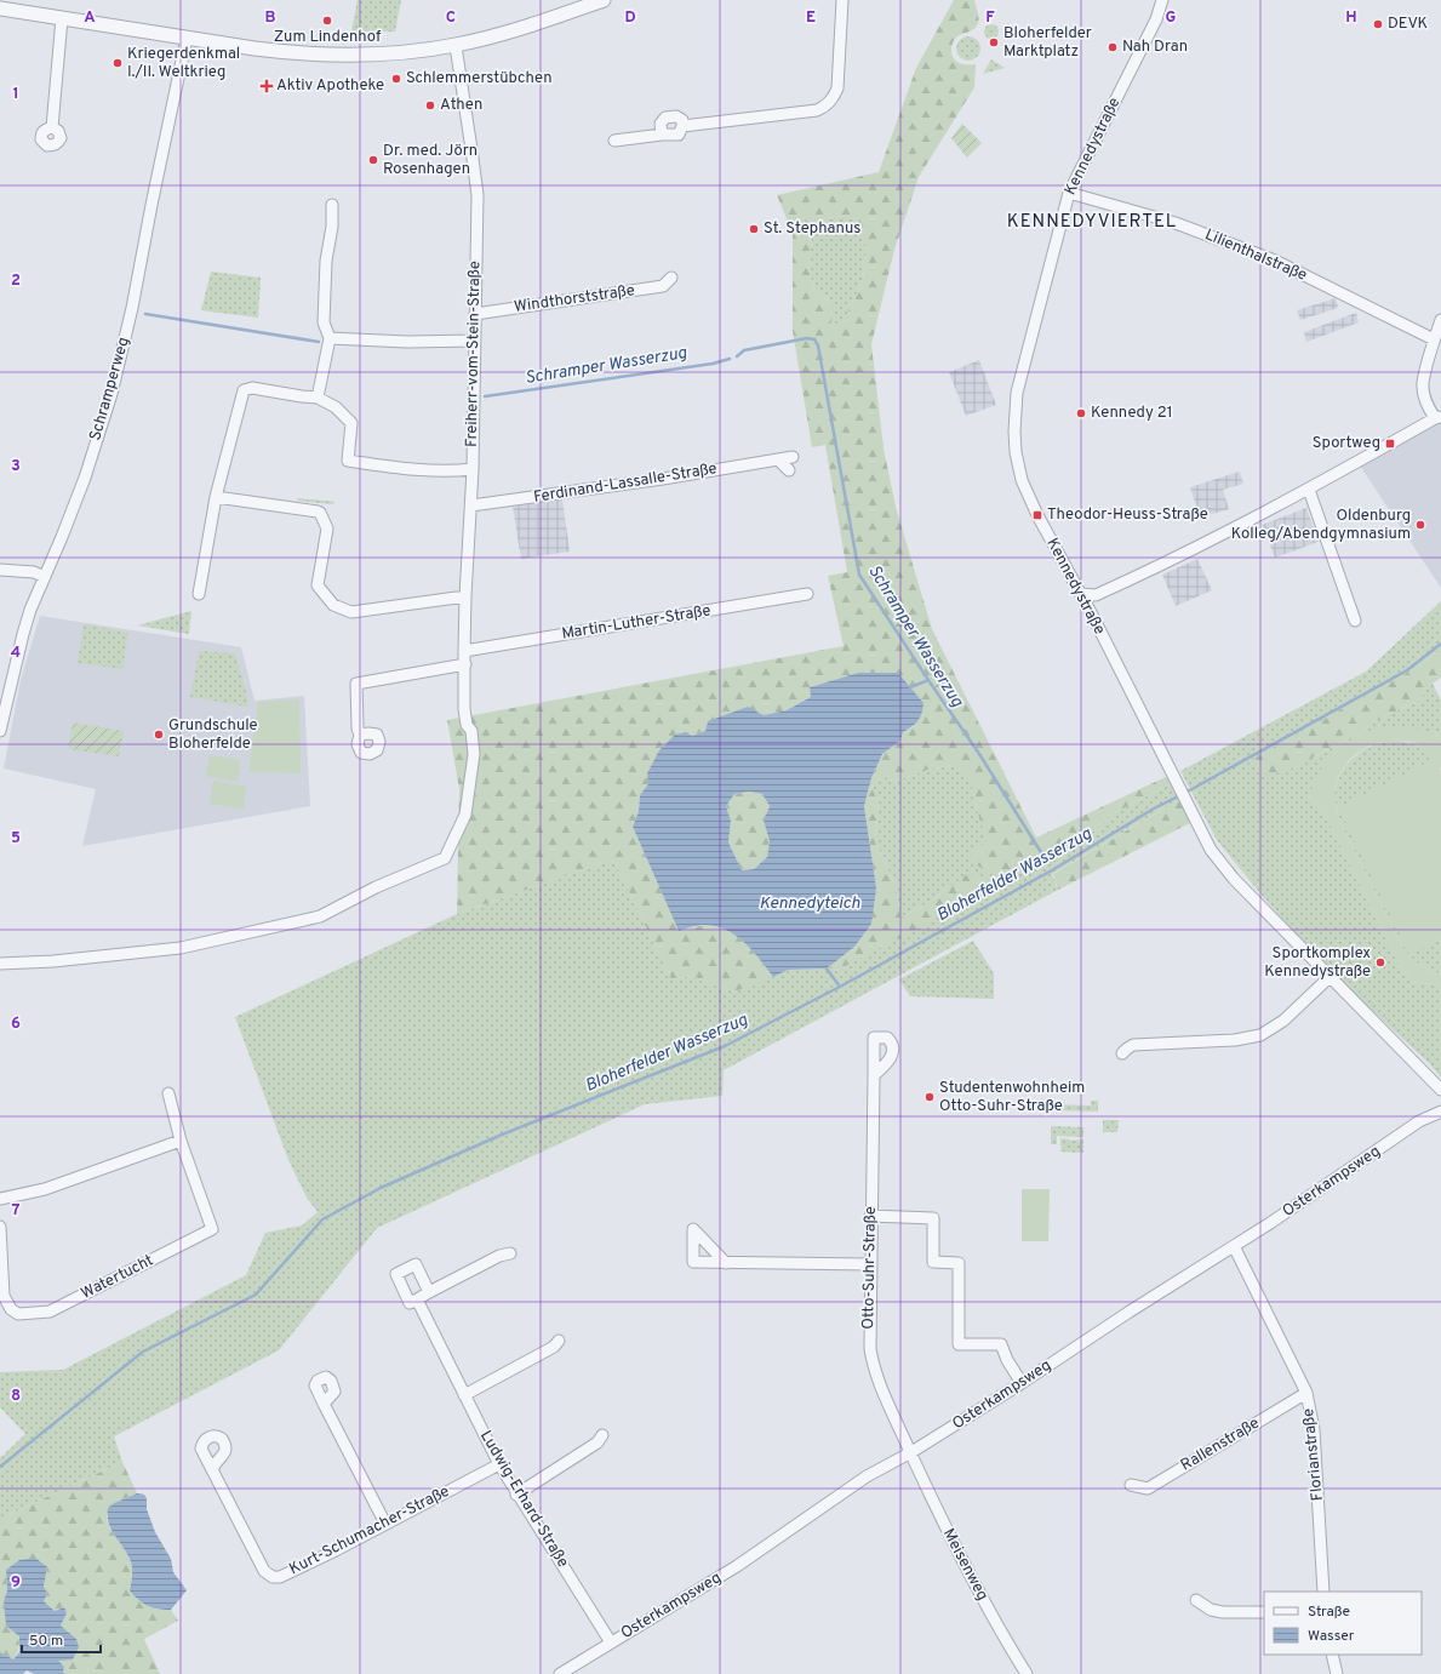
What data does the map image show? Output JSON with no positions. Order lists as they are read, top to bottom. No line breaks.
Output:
{"streets":{"street":["Kennedystraße","Lilienthalstraße","Windthorststraße","Freiherr-vom-Stein-Straße","Schramperweg","Ferdinand-Lassalle-Straße","Martin-Luther-Straße","Osterkampsweg","Otto-Suhr-Straße","Watertucht","Rallenstraße","Florianstraße","Ludwig-Erhard-Straße","Kurt-Schumacher-Straße","Meisenweg"]},"crossings":[["Kennedystraße","Lilienthalstraße"],["Windthorststraße","Freiherr-vom-Stein-Straße"],["Freiherr-vom-Stein-Straße","Ferdinand-Lassalle-Straße"],["Freiherr-vom-Stein-Straße","Martin-Luther-Straße"],["Osterkampsweg","Otto-Suhr-Straße"],["Osterkampsweg","Florianstraße"],["Osterkampsweg","Ludwig-Erhard-Straße"],["Osterkampsweg","Meisenweg"],["Otto-Suhr-Straße","Meisenweg"],["Rallenstraße","Florianstraße"],["Ludwig-Erhard-Straße","Kurt-Schumacher-Straße"]],"districts":["KENNEDYVIERTEL"],"water":["Schramper Wasserzug","Bloherfelder Wasserzug","Kennedyteich"],"places":{"other":["Zum Lindenhof","DEVK","Bloherfelder Marktplatz","Nah Dran","Kriegerdenkmal I./II. Weltkrieg","Schlemmerstübchen","Athen","Dr. med. Jörn Rosenhagen","St. Stephanus","Kennedy 21","Oldenburg Kolleg/Abendgymnasium","Grundschule Bloherfelde","Sportkomplex Kennedystraße","Studentenwohnheim Otto-Suhr-Straße"],"health":["Aktiv Apotheke"],"transit":["Sportweg","Theodor-Heuss-Straße"]},"legend":["Straße","Wasser"],"scale_bar":"50 m","grid":{"columns":["A","B","C","D","E","F","G","H"],"rows":["1","2","3","4","5","6","7","8","9"]}}
